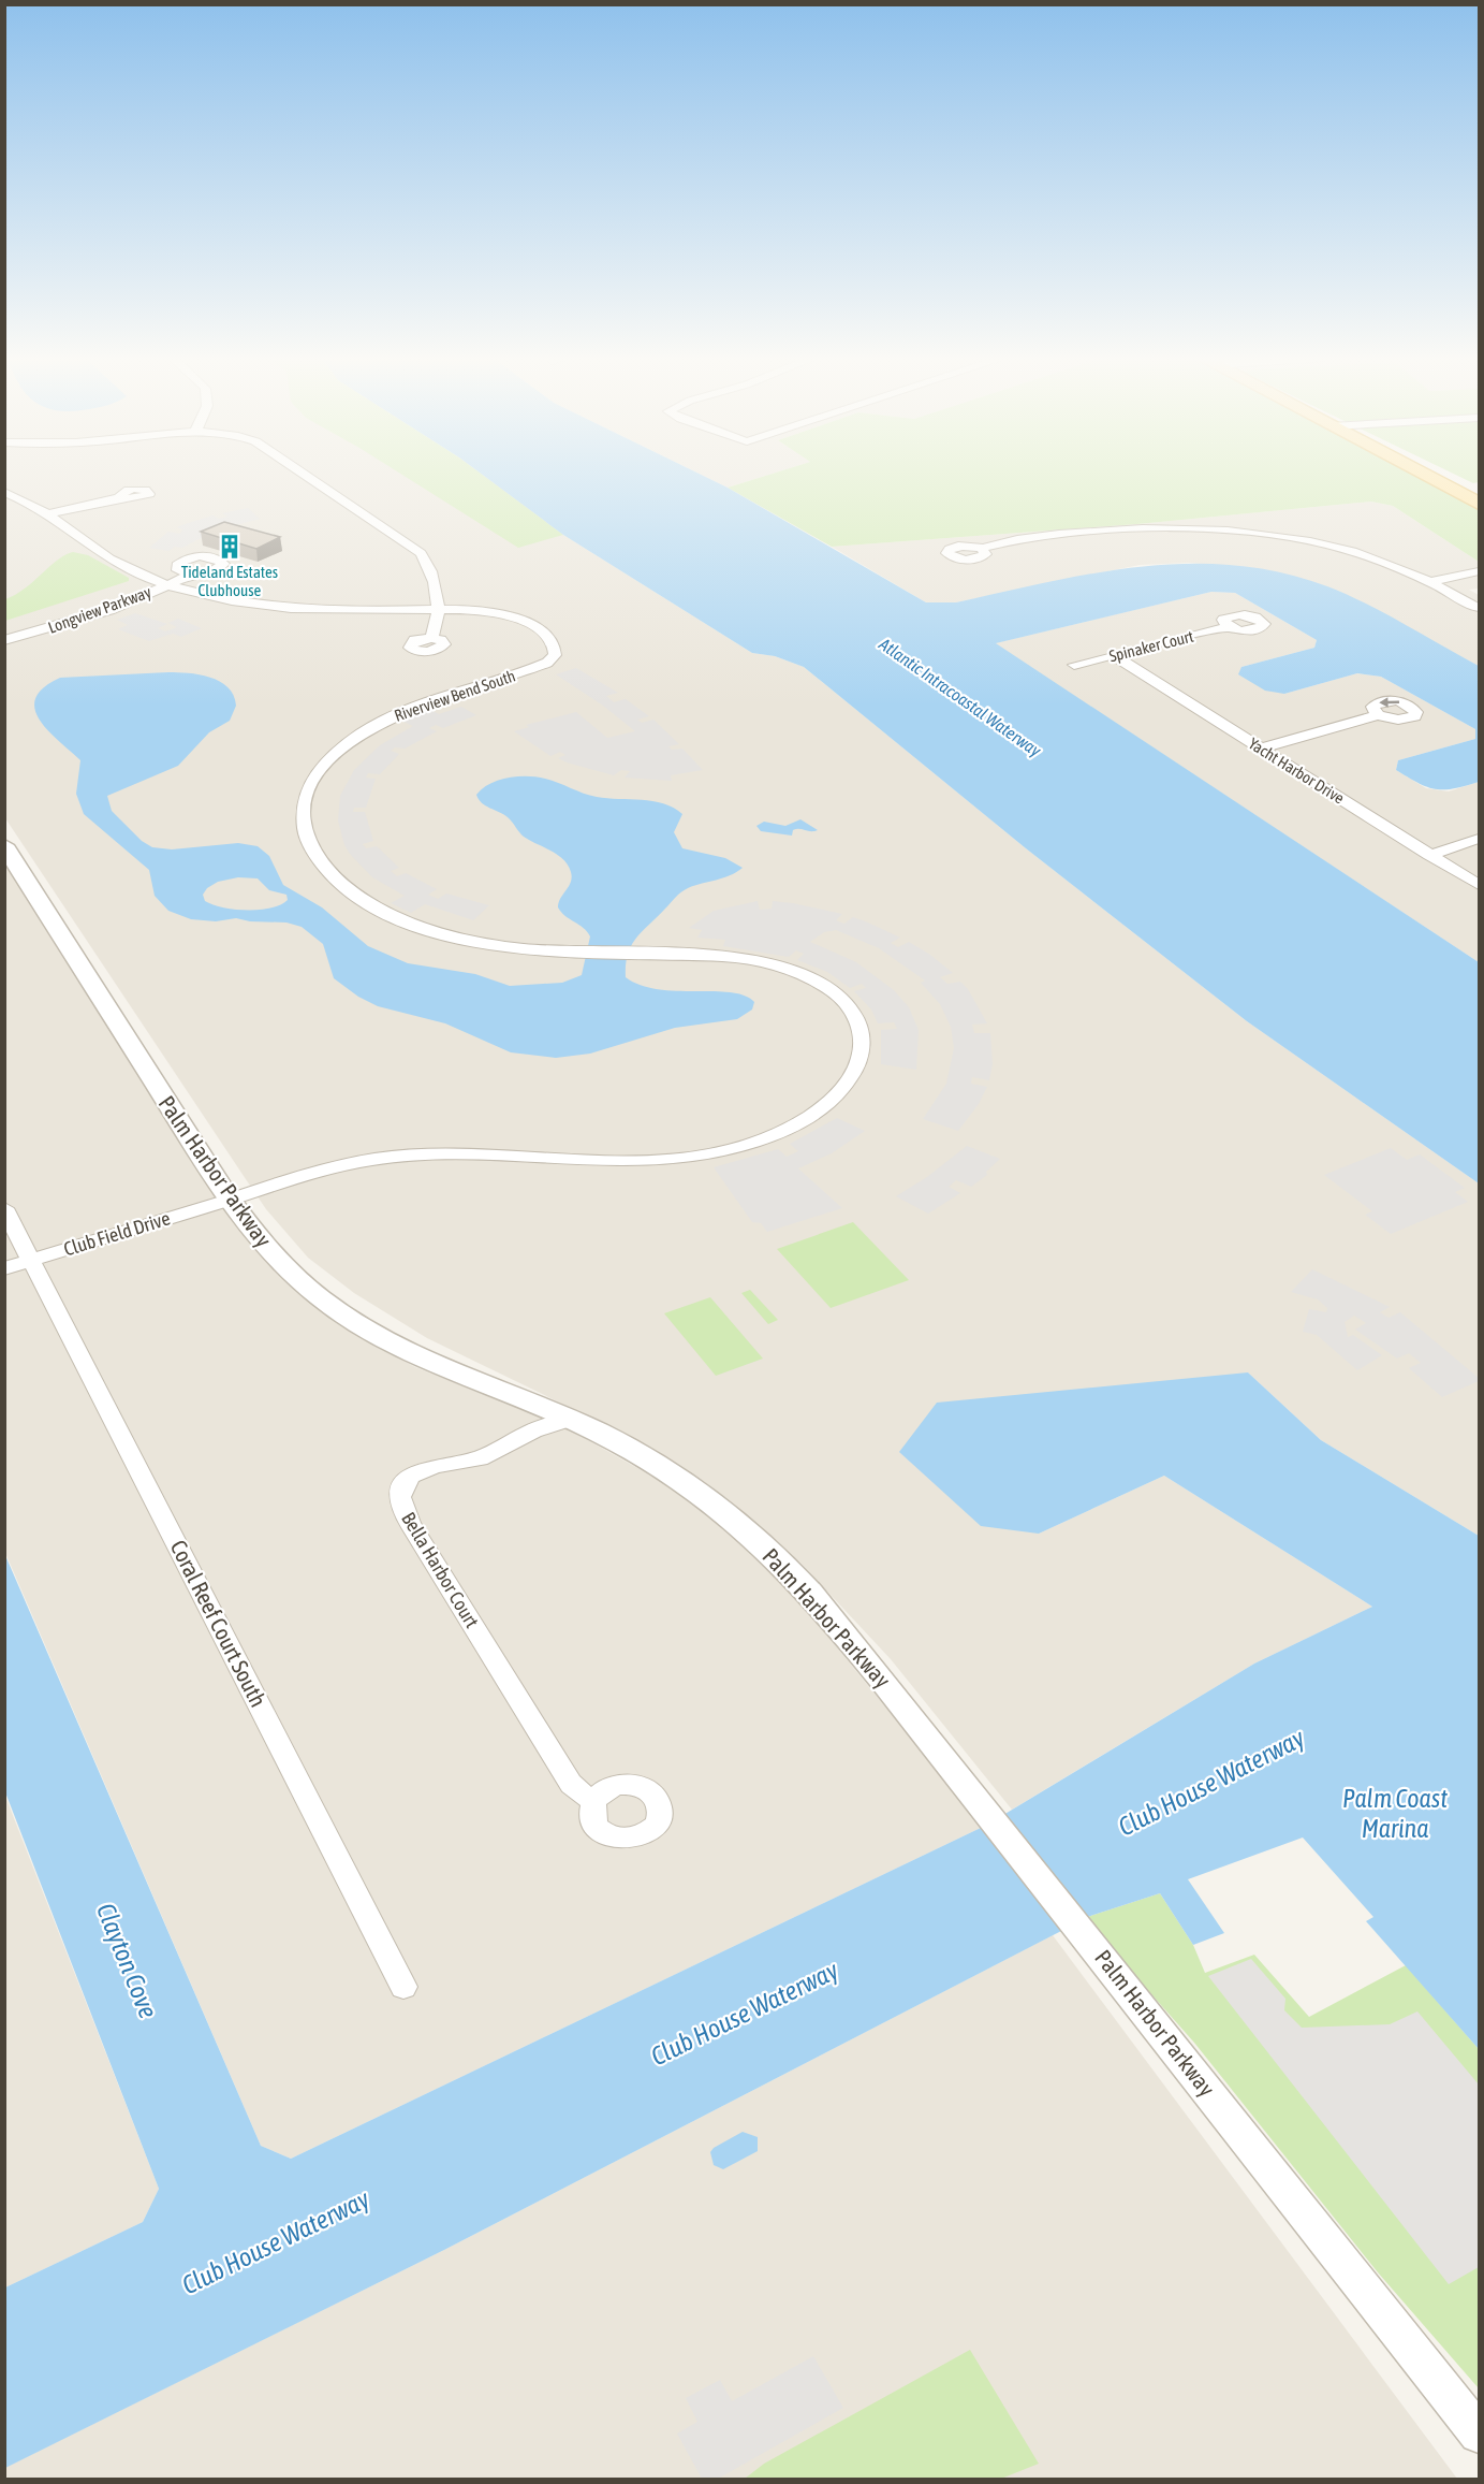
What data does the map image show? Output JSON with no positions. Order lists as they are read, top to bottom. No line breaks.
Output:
{"streets":{"street":["Longview Parkway","Spinaker Court","Riverview Bend South","Yacht Harbor Drive","Palm Harbor Parkway","Club Field Drive","Bella Harbor Court","Coral Reef Court South"]},"crossings":[["Longview Parkway","Riverview Bend South"],["Spinaker Court","Yacht Harbor Drive"],["Riverview Bend South","Palm Harbor Parkway"],["Riverview Bend South","Club Field Drive"],["Palm Harbor Parkway","Club Field Drive"],["Palm Harbor Parkway","Bella Harbor Court"],["Club Field Drive","Coral Reef Court South"]],"water":["Atlantic Intracoastal Waterway","Club House Waterway","Palm Coast Marina","Clayton Cove"],"places":{"building":["Tideland Estates Clubhouse"]}}
